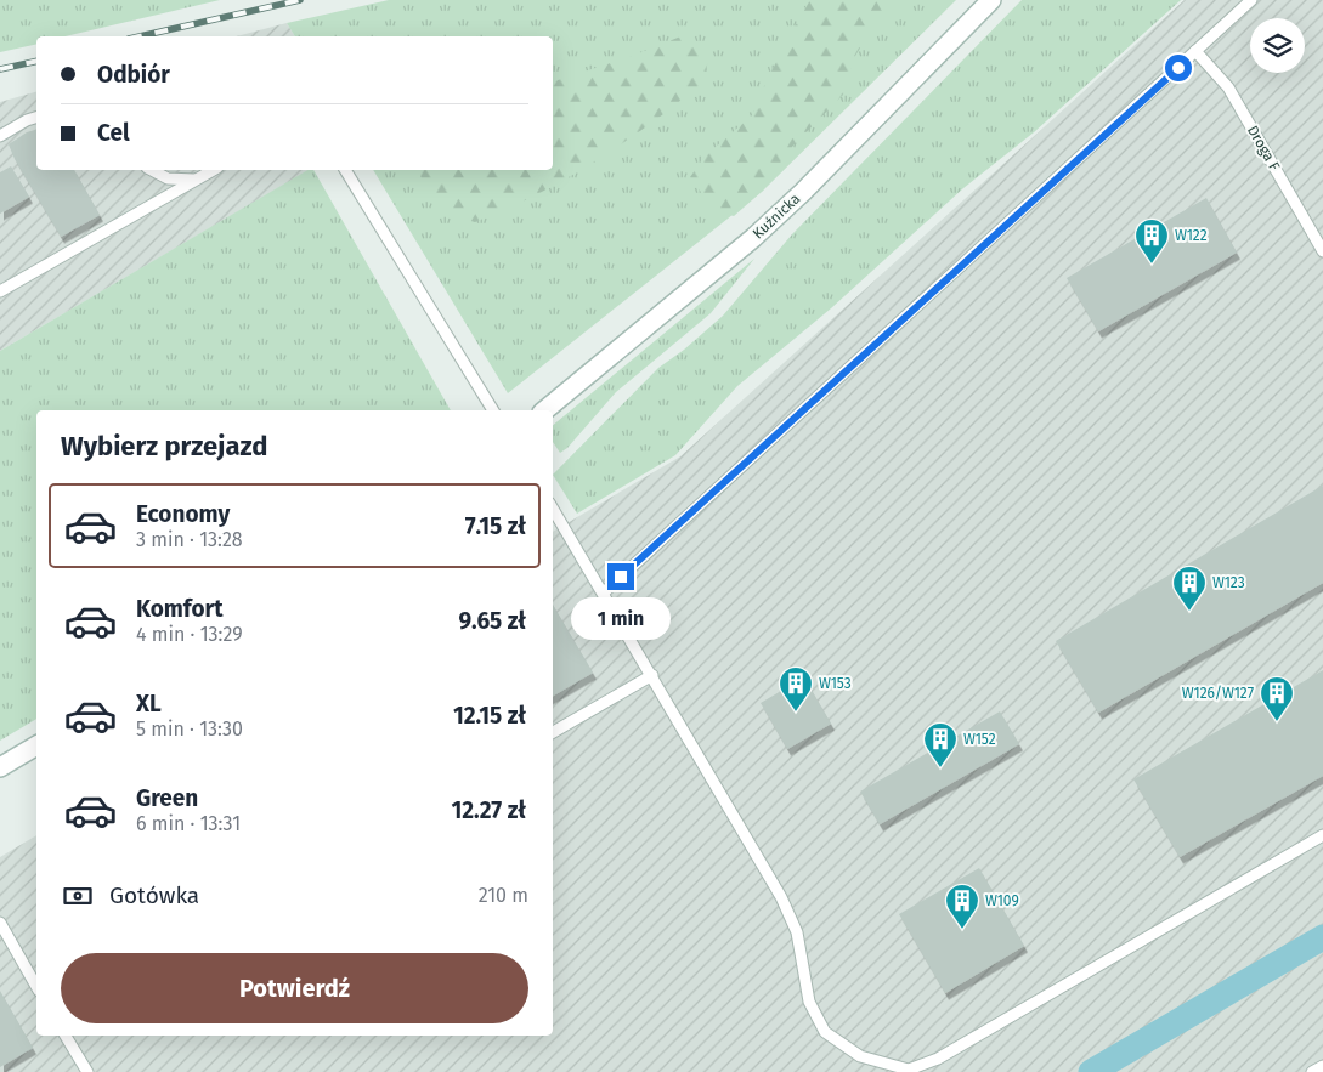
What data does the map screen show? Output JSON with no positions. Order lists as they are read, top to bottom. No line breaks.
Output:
{"streets":{"street":["Kuźnicka"],"lane":["Droga F"]},"places":{"building":["W122","W123","W153","W126/W127","W152","W109"]},"page":{"banner":["Odbiór","Cel"],"heading":"Wybierz przejazd","list":[{"name":"Economy","note":"3 min · 13:28","value":"7.15 zł"},{"name":"Komfort","note":"4 min · 13:29","value":"9.65 zł"},{"name":"XL","note":"5 min · 13:30","value":"12.15 zł"},{"name":"Green","note":"6 min · 13:31","value":"12.27 zł"}],"bubble":"1 min","pay":["Gotówka","210 m"],"buttons":"Potwierdź"}}
